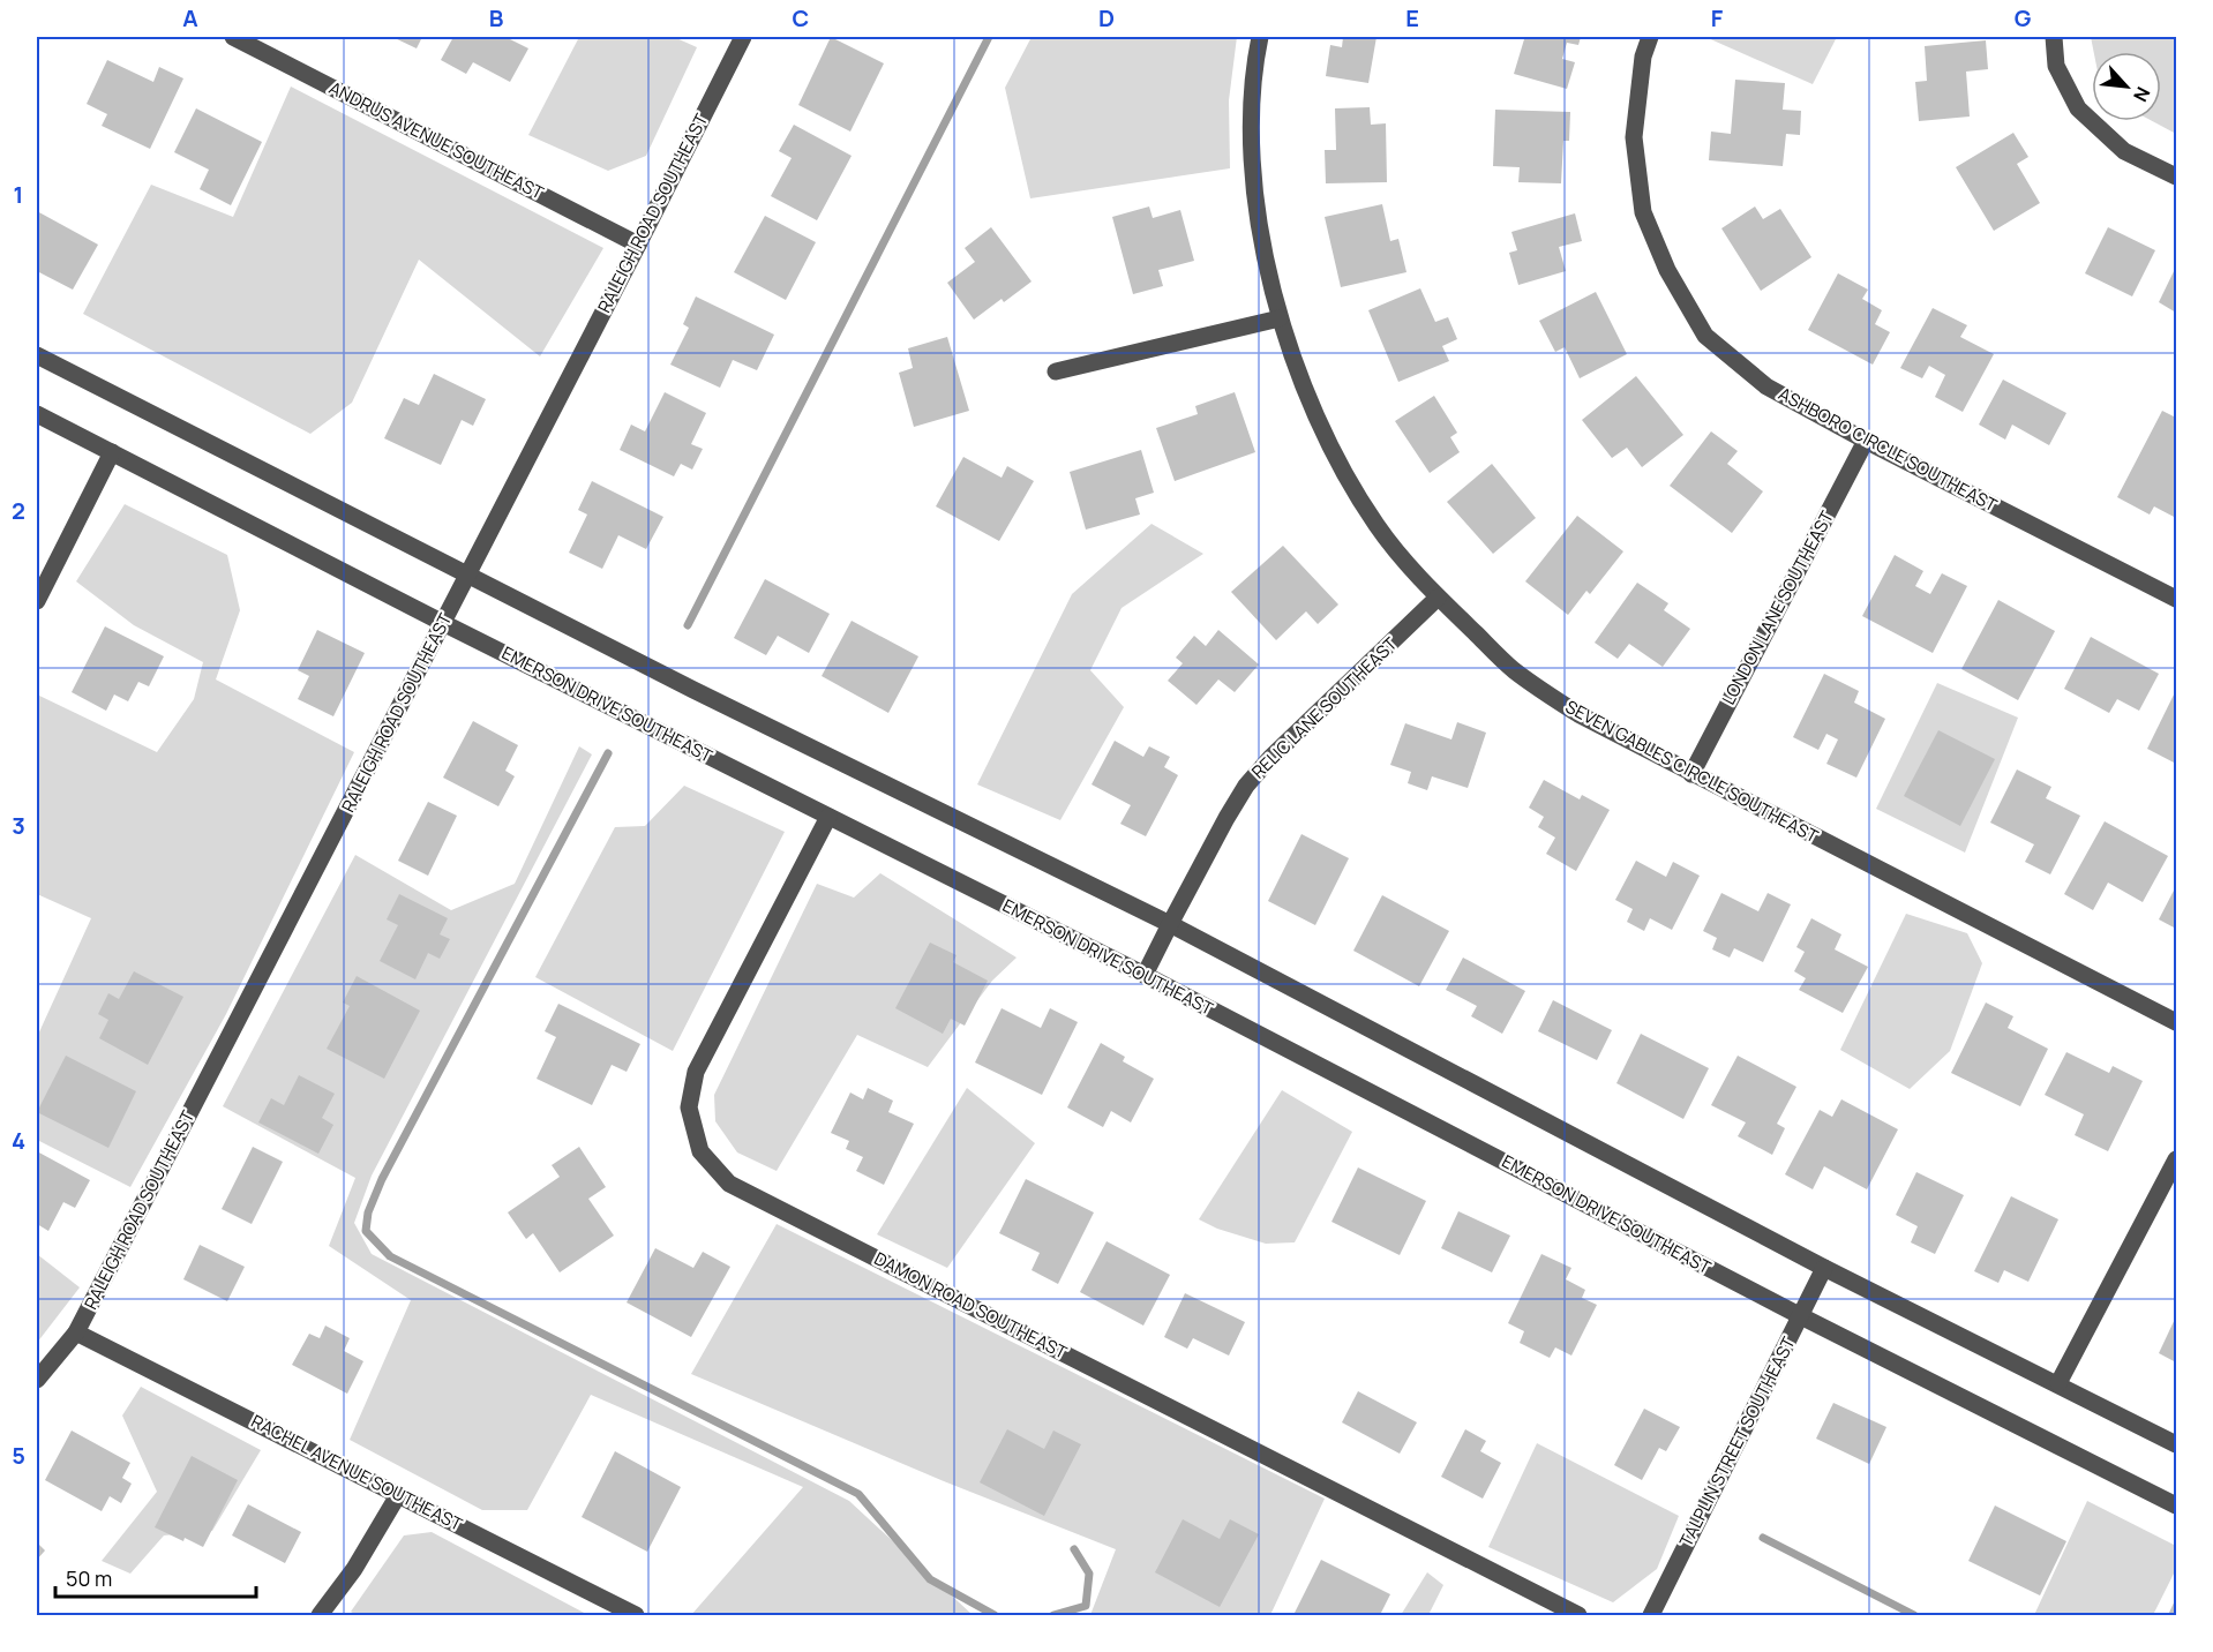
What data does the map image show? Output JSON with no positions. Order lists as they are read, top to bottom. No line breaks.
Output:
{"streets":{"street":["ANDRUS AVENUE SOUTHEAST","RALEIGH ROAD SOUTHEAST","ASHBORO CIRCLE SOUTHEAST","LONDON LANE SOUTHEAST","EMERSON DRIVE SOUTHEAST","RELIC LANE SOUTHEAST","SEVEN GABLES CIRCLE SOUTHEAST","DAMON ROAD SOUTHEAST","TALPLIN STREET SOUTHEAST","RACHEL AVENUE SOUTHEAST"]},"crossings":[["ANDRUS AVENUE SOUTHEAST","RALEIGH ROAD SOUTHEAST"],["RALEIGH ROAD SOUTHEAST","EMERSON DRIVE SOUTHEAST"],["RALEIGH ROAD SOUTHEAST","RACHEL AVENUE SOUTHEAST"],["ASHBORO CIRCLE SOUTHEAST","LONDON LANE SOUTHEAST"],["LONDON LANE SOUTHEAST","SEVEN GABLES CIRCLE SOUTHEAST"],["EMERSON DRIVE SOUTHEAST","RELIC LANE SOUTHEAST"],["EMERSON DRIVE SOUTHEAST","DAMON ROAD SOUTHEAST"],["EMERSON DRIVE SOUTHEAST","TALPLIN STREET SOUTHEAST"],["RELIC LANE SOUTHEAST","SEVEN GABLES CIRCLE SOUTHEAST"]],"scale_bar":"50 m","north":"bottom right","grid":{"columns":["A","B","C","D","E","F","G"],"rows":["1","2","3","4","5"]}}
